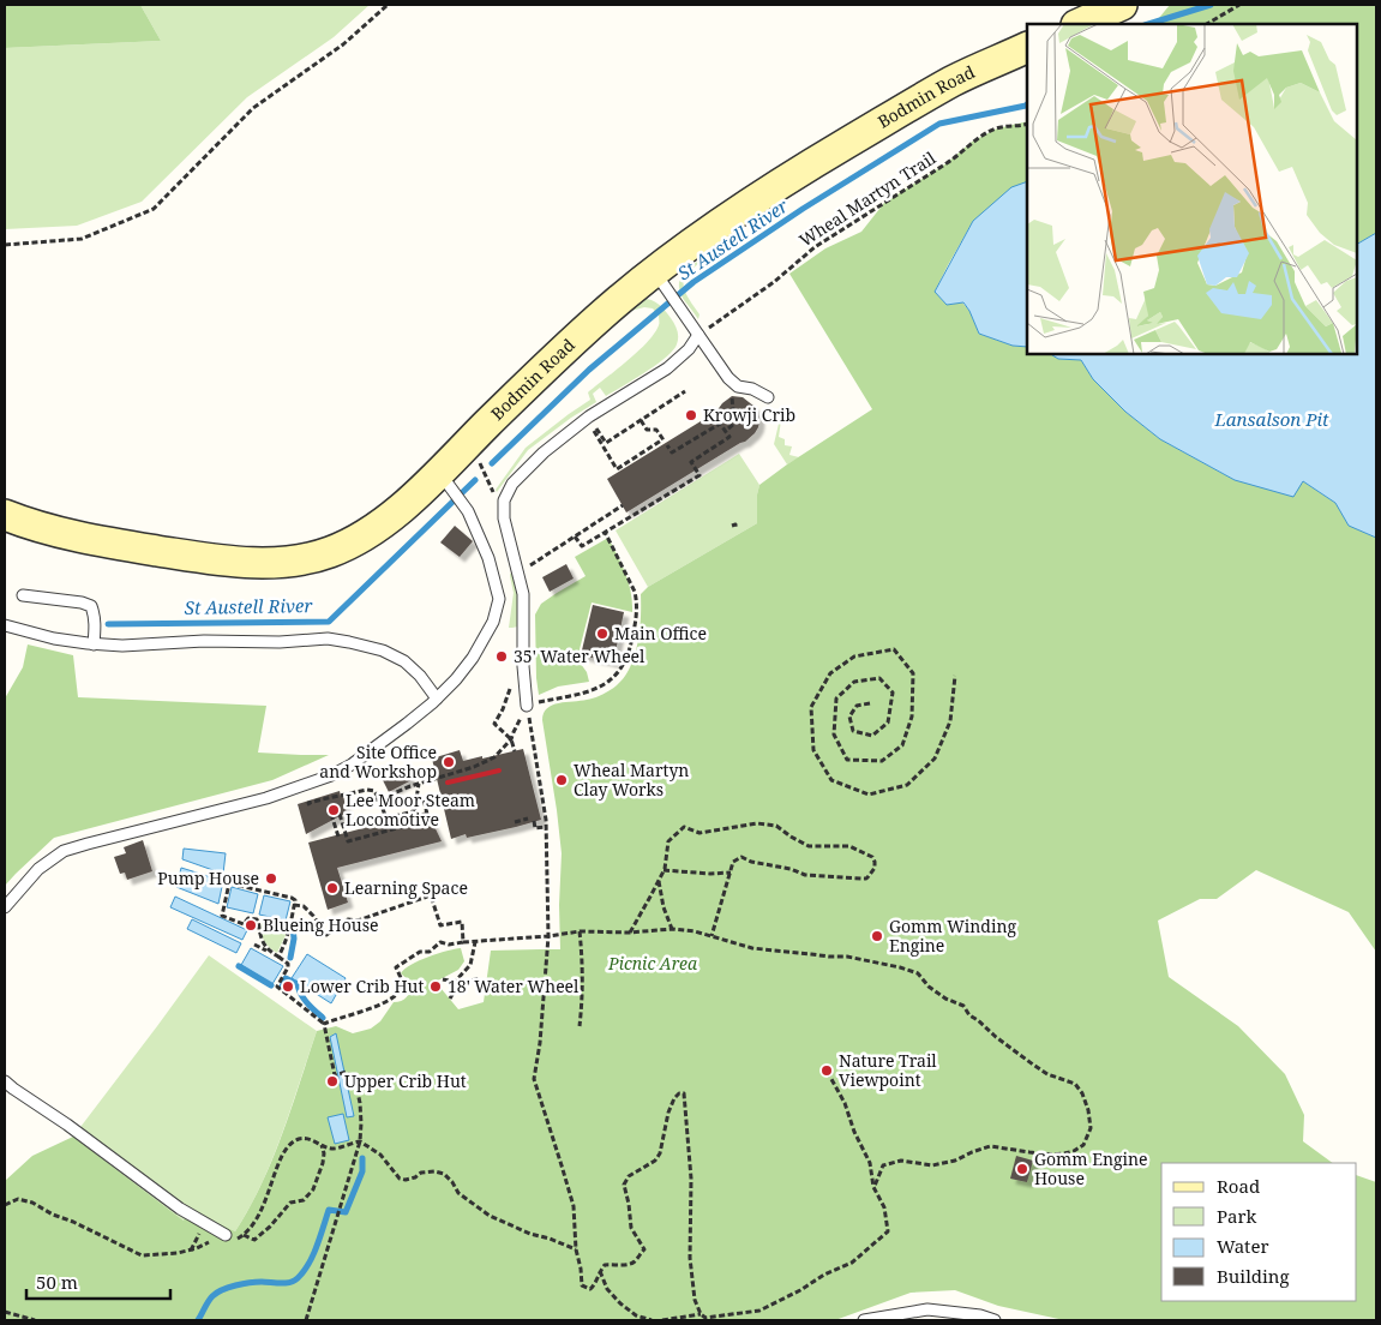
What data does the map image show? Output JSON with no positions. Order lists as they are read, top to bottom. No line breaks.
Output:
{"streets":{"main road":["Bodmin Road"],"path":["Wheal Martyn Trail"]},"water":["St Austell River","Lansalson Pit"],"parks":["Picnic Area"],"places":["Krowji Crib","Main Office","35' Water Wheel","Site Office and Workshop","Wheal Martyn Clay Works","Lee Moor Steam Locomotive","Pump House","Learning Space","Blueing House","Gomm Winding Engine","Lower Crib Hut","18' Water Wheel","Nature Trail Viewpoint","Upper Crib Hut","Gomm Engine House"],"legend":["Road","Park","Water","Building"],"scale_bar":"50 m"}
